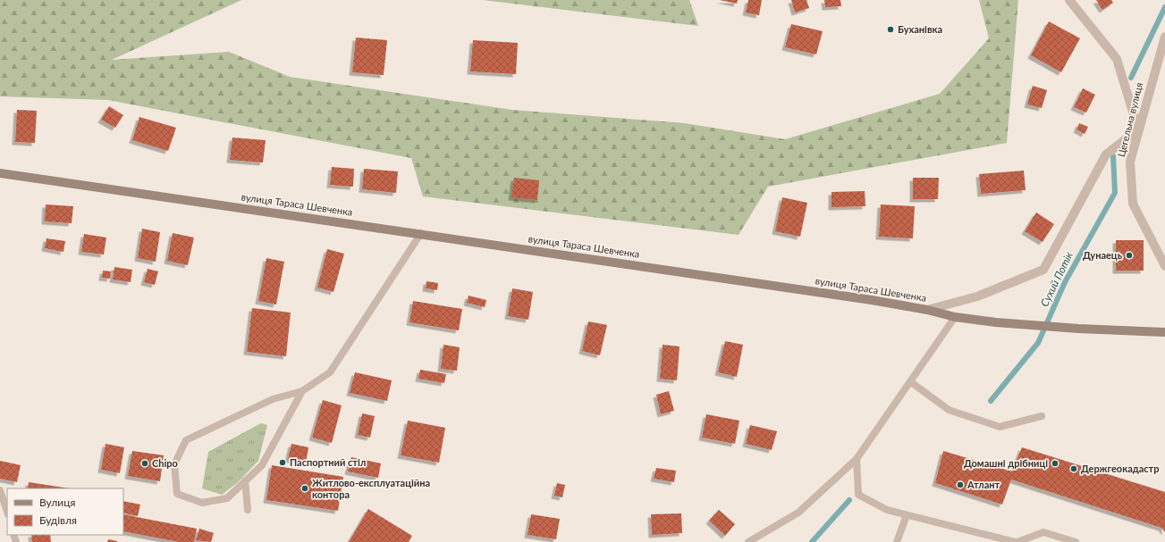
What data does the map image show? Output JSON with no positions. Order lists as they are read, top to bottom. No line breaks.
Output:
{"streets":{"street":["Цегельна вулиця","вулиця Тараса Шевченка"]},"water":["Сухий Потік"],"places":["Буханівка","Дунаець","Паспортний стіл","Chipo","Домашні дрібниці","Держгеокадастр","Атлант","Житлово-експлуатаційна контора"],"legend":["Вулиця","Будівля"]}
